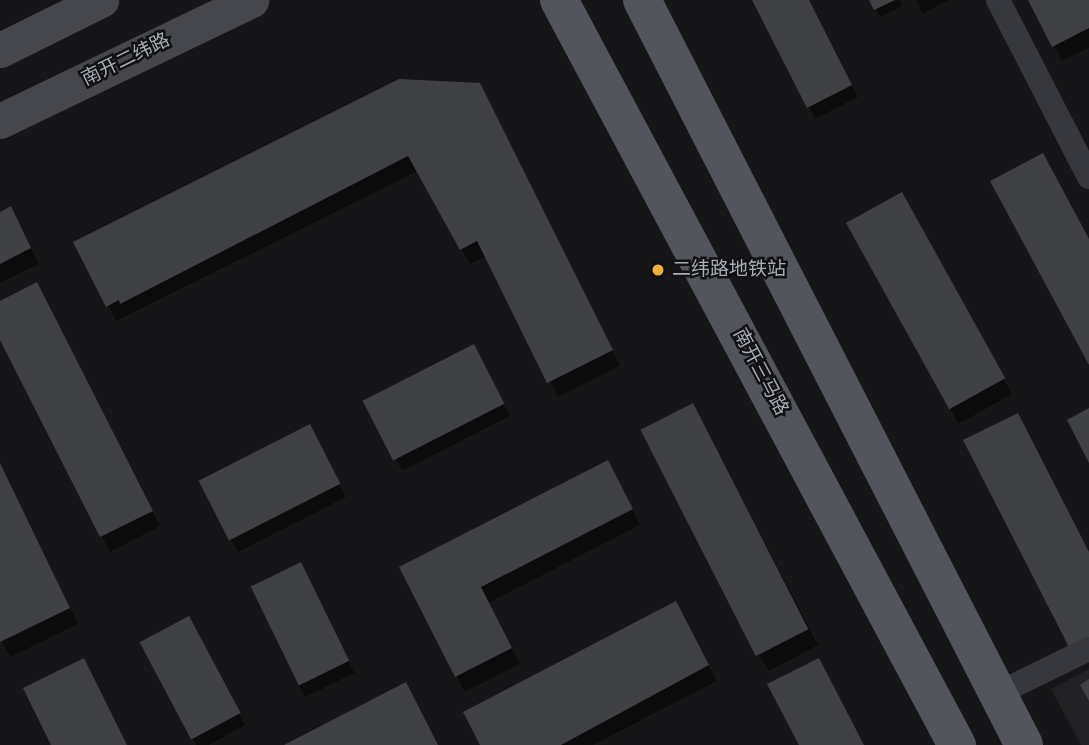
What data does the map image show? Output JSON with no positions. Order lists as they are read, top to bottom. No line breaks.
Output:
{"streets":{"main road":["南开二纬路","南开三马路"]},"places":["二纬路地铁站"]}
